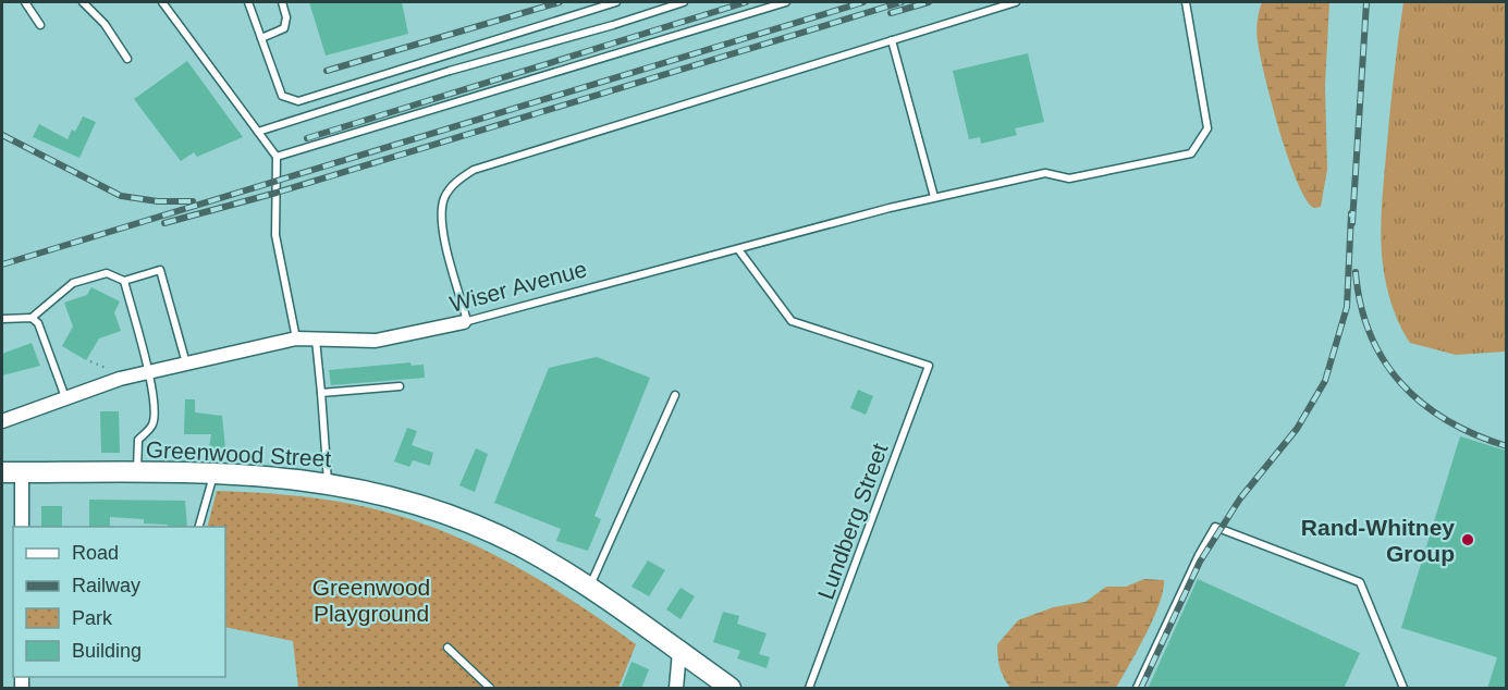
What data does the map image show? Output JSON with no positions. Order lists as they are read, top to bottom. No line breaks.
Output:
{"streets":{"main road":["Greenwood Street"],"street":["Wiser Avenue"],"lane":["Lundberg Street"]},"crossings":[["Wiser Avenue","Lundberg Street"]],"parks":["Greenwood Playground"],"places":["Rand-Whitney Group"],"legend":["Road","Railway","Park","Building"]}
